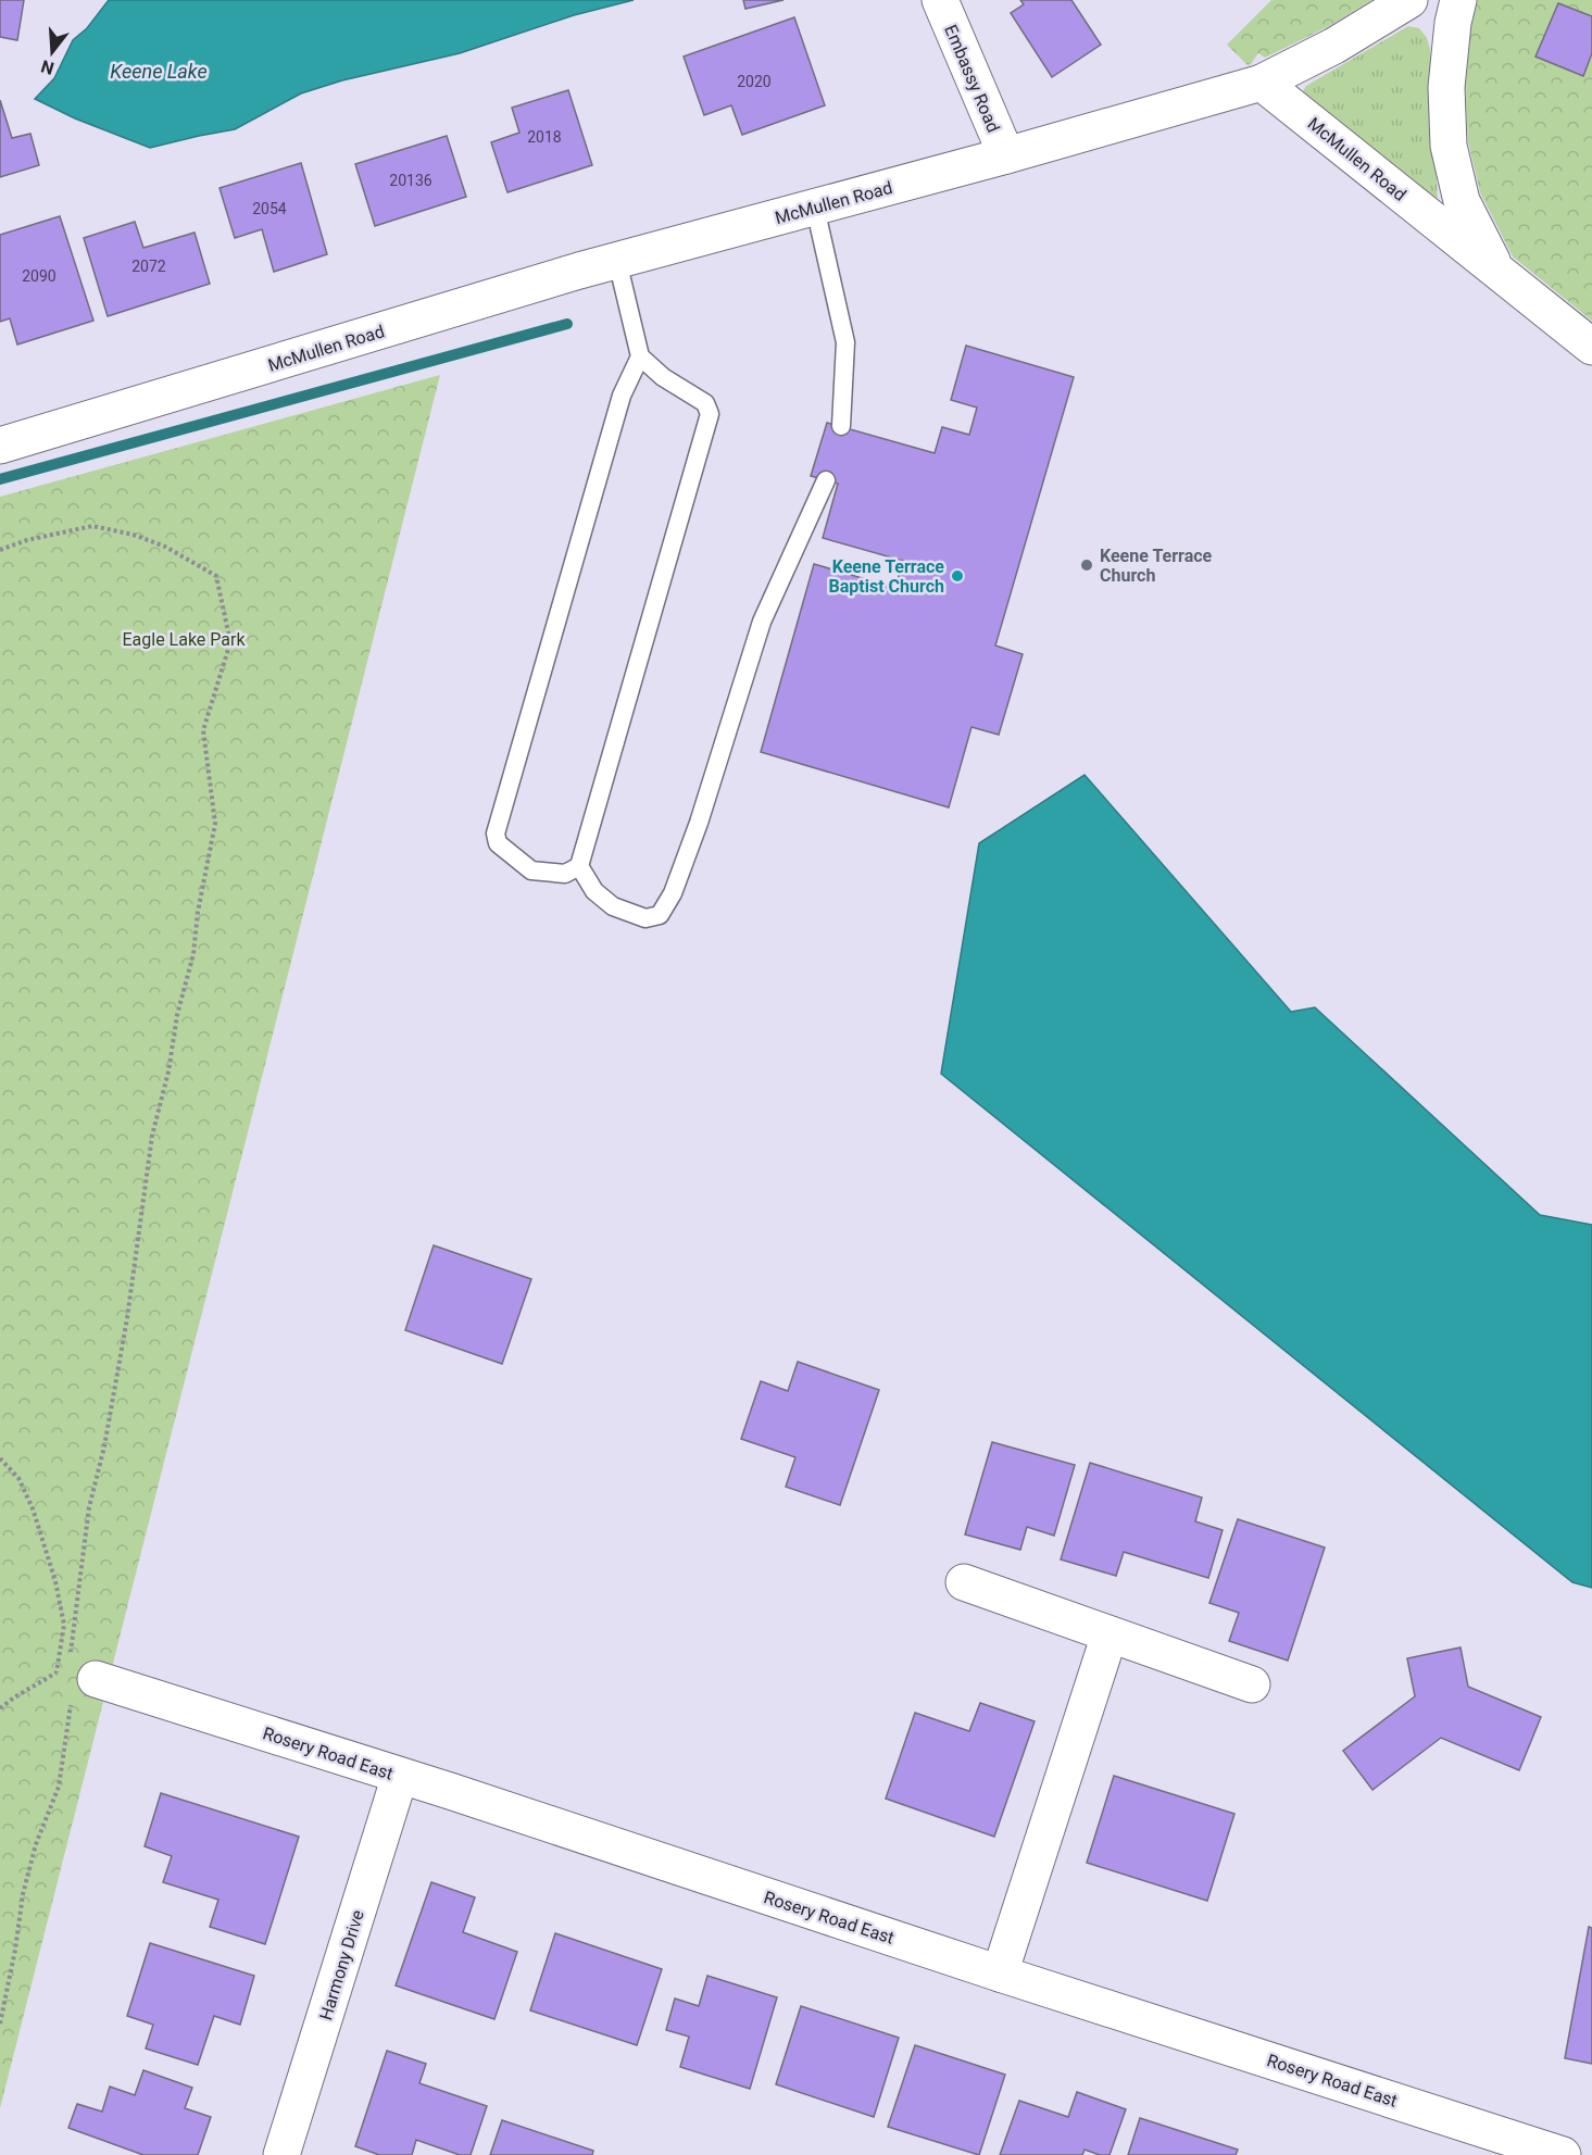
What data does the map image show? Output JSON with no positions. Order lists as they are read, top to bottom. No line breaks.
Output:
{"streets":{"street":["Embassy Road","McMullen Road","Rosery Road East","Harmony Drive"]},"crossings":[["Embassy Road","McMullen Road"],["Rosery Road East","Harmony Drive"]],"water":["Keene Lake"],"parks":["Eagle Lake Park"],"places":["Keene Terrace Church","Keene Terrace Baptist Church"],"house_numbers":["2020","2018","20136","2054","2072","2090"],"north":"bottom"}
